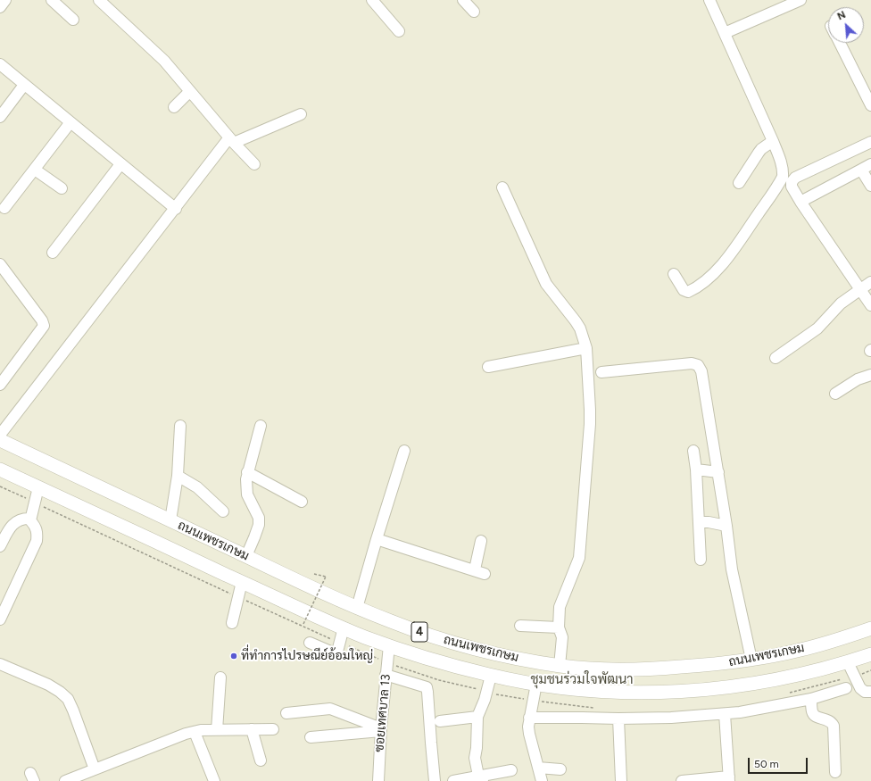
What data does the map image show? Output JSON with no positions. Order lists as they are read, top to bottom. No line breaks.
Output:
{"streets":{"main road":["ถนนเพชรเกษม","4"],"street":["ซอยเทศบาล 13"]},"crossings":[["ถนนเพชรเกษม","ซอยเทศบาล 13"]],"districts":["ชุมชนร่วมใจพัฒนา"],"places":["ที่ทำการไปรษณีย์อ้อมใหญ่"],"scale_bar":"50 m","north":"top left"}
